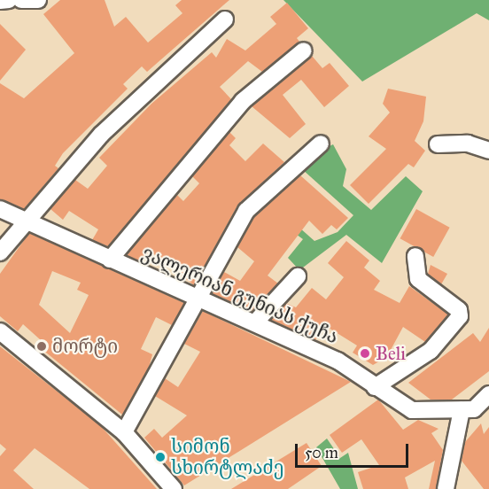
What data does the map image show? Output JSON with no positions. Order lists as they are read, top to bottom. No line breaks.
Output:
{"streets":{"street":["ვალერიან გუნიას ქუჩა"]},"places":["მორტი","Beli","სიმონ სხირტლაძე"],"scale_bar":"50 m"}
